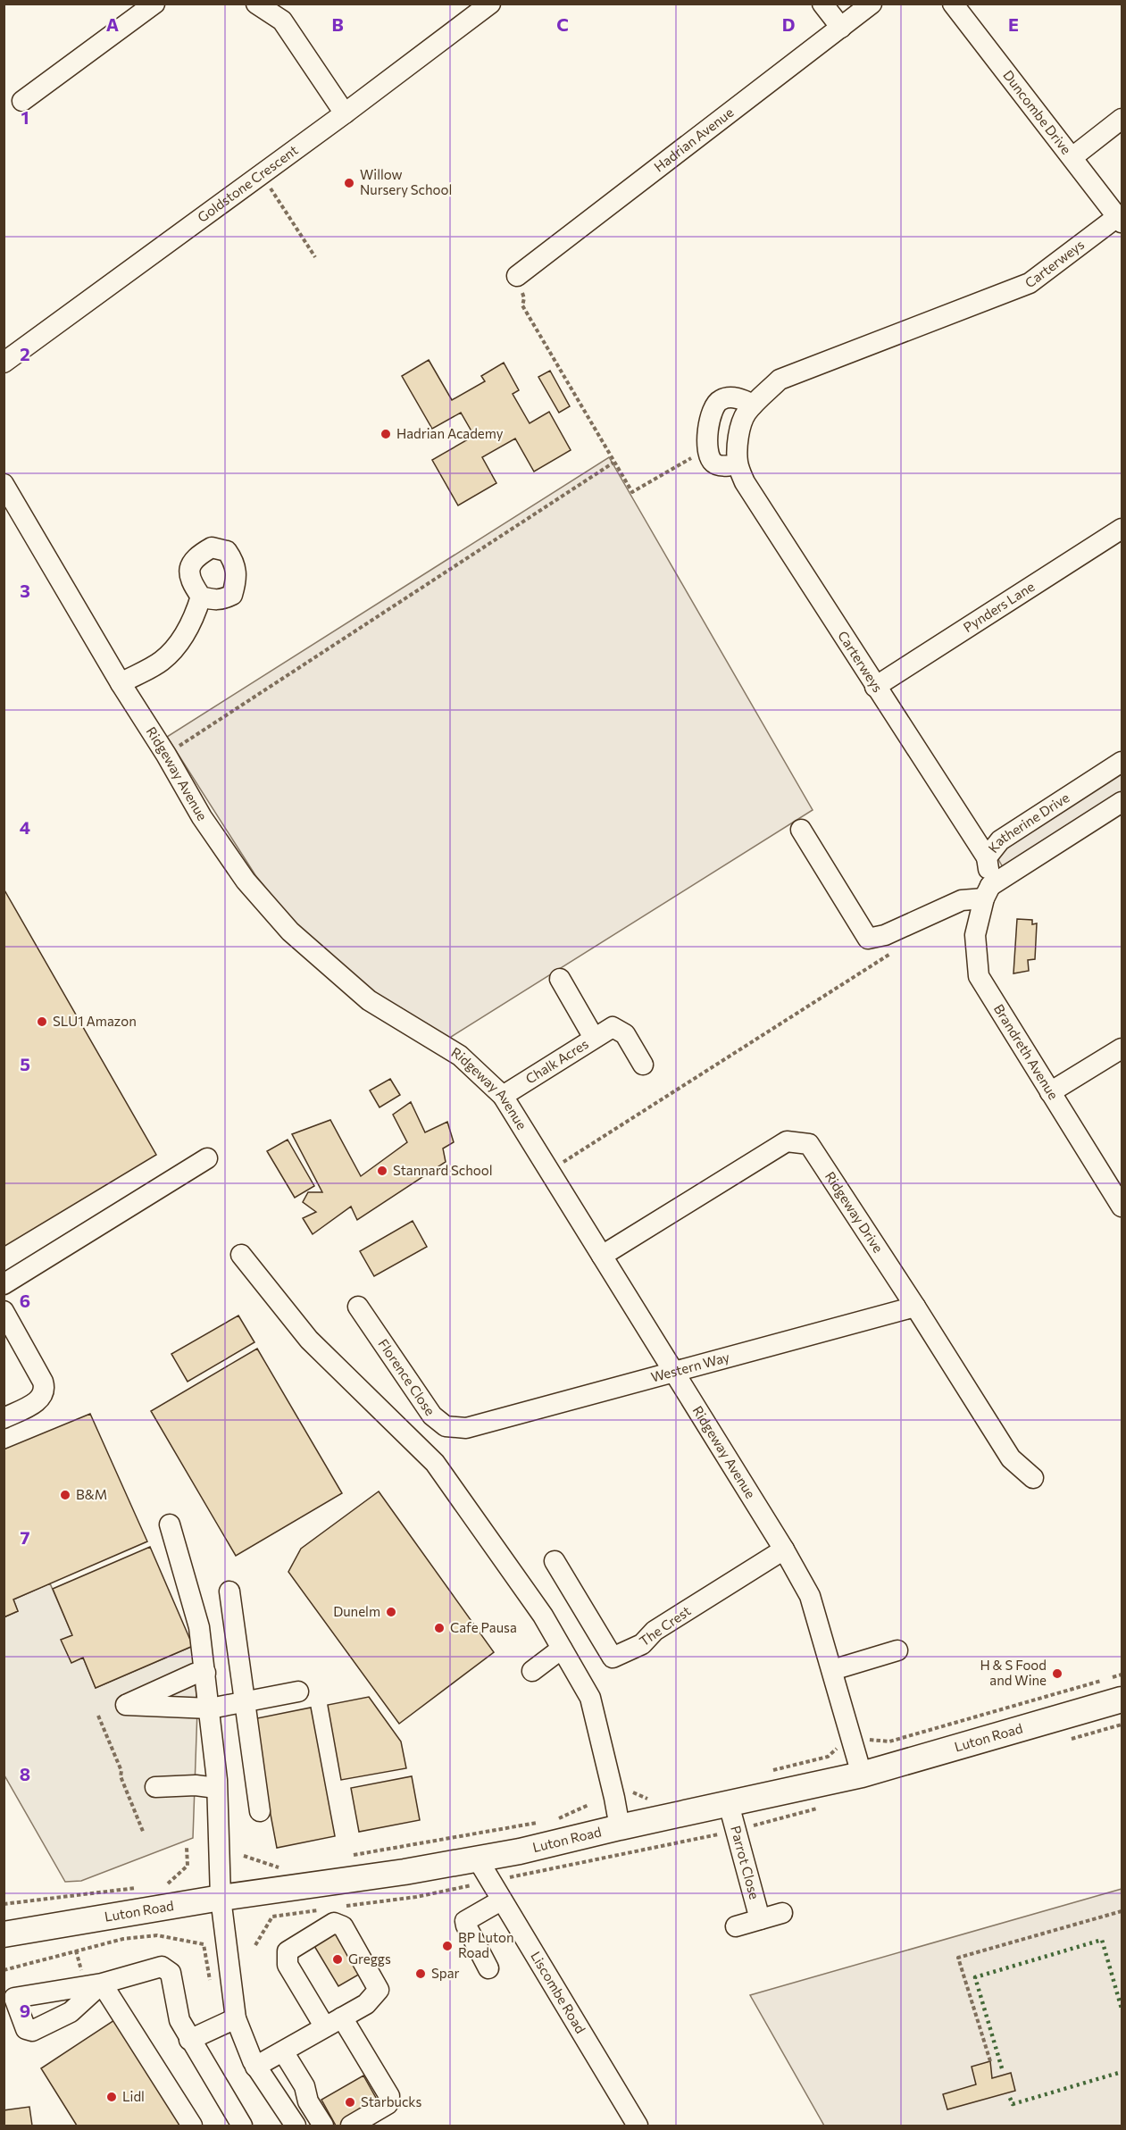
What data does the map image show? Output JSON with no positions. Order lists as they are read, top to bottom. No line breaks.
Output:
{"streets":{"main road":["Luton Road"],"street":["Duncombe Drive","Hadrian Avenue","Goldstone Crescent","Carterweys","Pynders Lane","Ridgeway Avenue","Katherine Drive","Brandreth Avenue","Chalk Acres","Ridgeway Drive","Western Way","Florence Close","The Crest","Parrot Close","Liscombe Road"]},"crossings":[["Duncombe Drive","Carterweys"],["Carterweys","Pynders Lane"],["Carterweys","Katherine Drive"],["Ridgeway Avenue","Chalk Acres"],["Ridgeway Avenue","Ridgeway Drive"],["Ridgeway Avenue","Western Way"],["Ridgeway Avenue","The Crest"],["Ridgeway Avenue","Luton Road"],["Katherine Drive","Brandreth Avenue"],["Ridgeway Drive","Western Way"],["Western Way","Florence Close"],["Luton Road","Parrot Close"],["Luton Road","Liscombe Road"]],"places":["Willow Nursery School","Hadrian Academy","SLU1 Amazon","Stannard School","B&M","Dunelm","Cafe Pausa","H & S Food and Wine","BP Luton Road","Greggs","Spar","Lidl","Starbucks"],"grid":{"columns":["A","B","C","D","E"],"rows":["1","2","3","4","5","6","7","8","9"]}}
